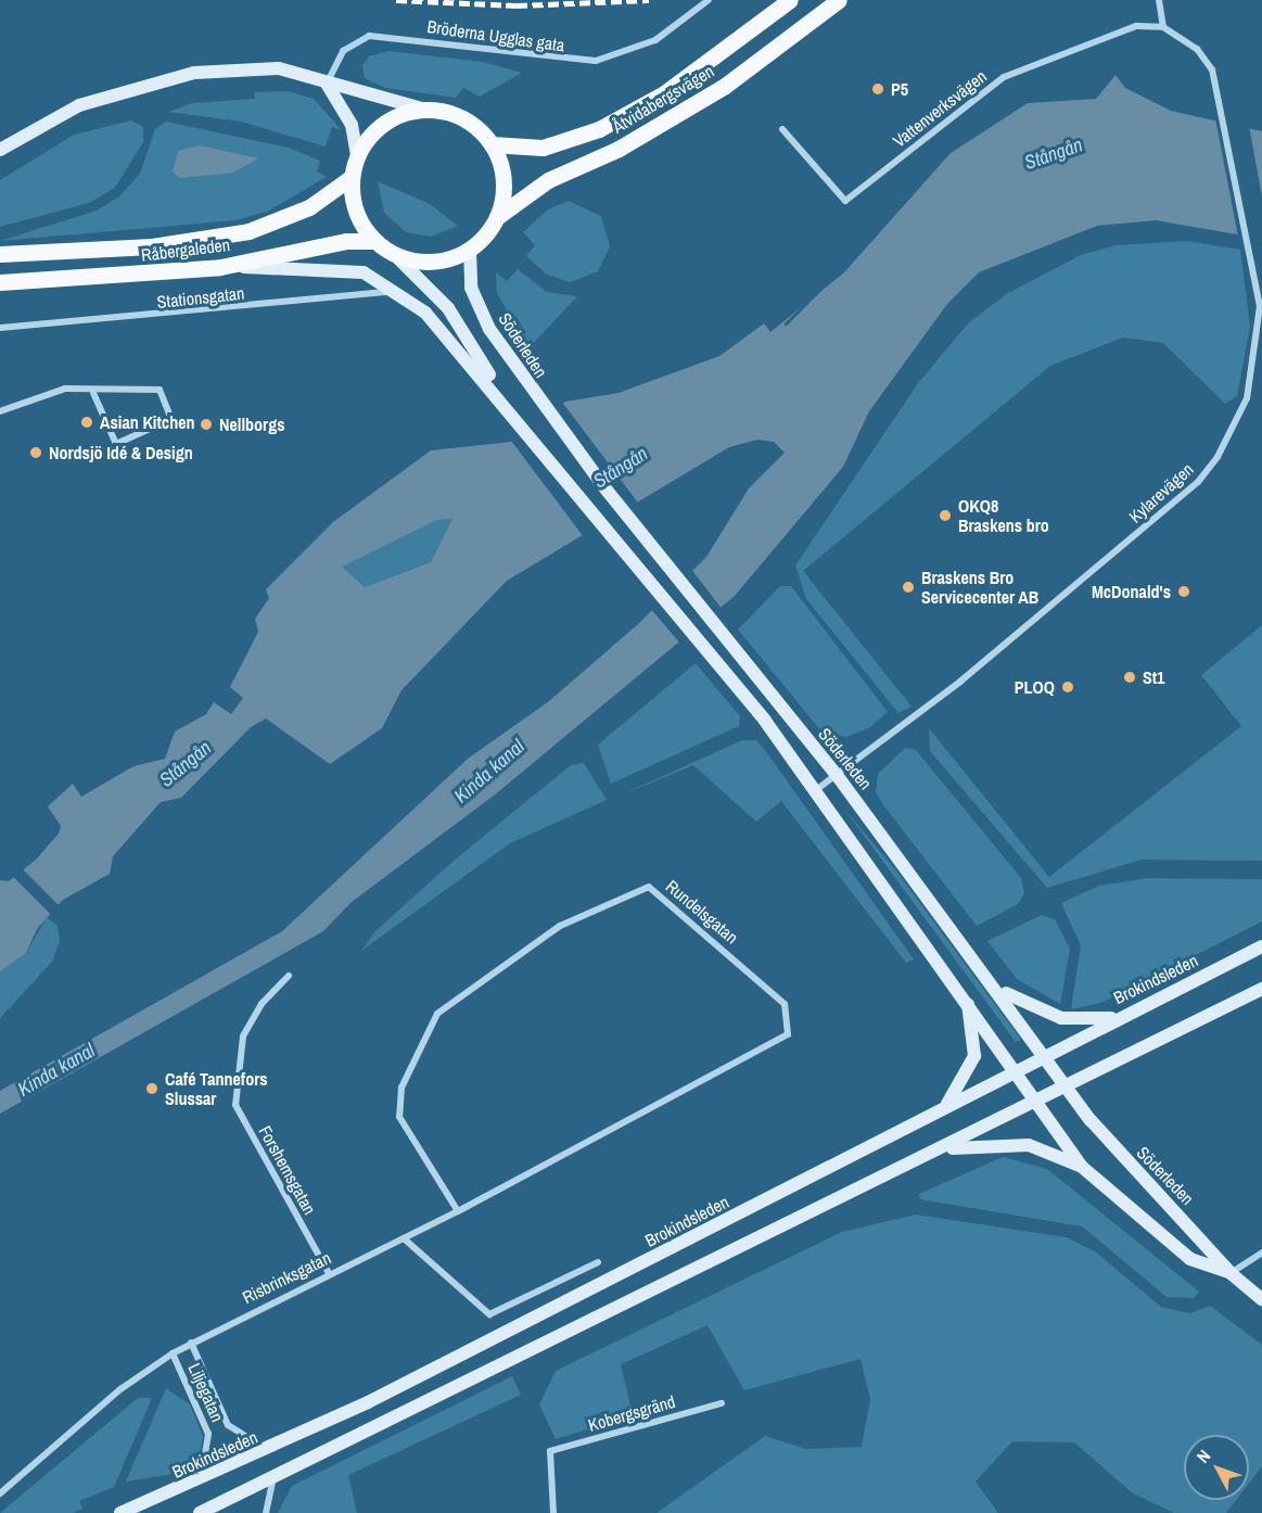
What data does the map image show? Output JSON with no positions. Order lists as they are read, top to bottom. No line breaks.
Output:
{"streets":{"main road":["Åtvidabergsvägen","Råbergaleden","Söderleden","Brokindsleden"],"street":["Bröderna Ugglas gata","Vattenverksvägen","Stationsgatan","Kylarevägen","Rundelsgatan","Forshemsgatan","Risbrinksgatan","Liljegatan","Kobergsgränd"]},"crossings":[["Åtvidabergsvägen","Råbergaleden"],["Åtvidabergsvägen","Söderleden"],["Vattenverksvägen","Kylarevägen"],["Råbergaleden","Söderleden"],["Stationsgatan","Söderleden"],["Söderleden","Kylarevägen"],["Söderleden","Brokindsleden"],["Rundelsgatan","Risbrinksgatan"],["Brokindsleden","Liljegatan"],["Forshemsgatan","Risbrinksgatan"],["Risbrinksgatan","Liljegatan"]],"water":["Stångån","Kinda kanal"],"places":["P5","Asian Kitchen","Nellborgs","Nordsjö Idé & Design","OKQ8 Braskens bro","Braskens Bro Servicecenter AB","McDonald's","St1","PLOQ","Café Tannefors Slussar"],"north":"top left"}
